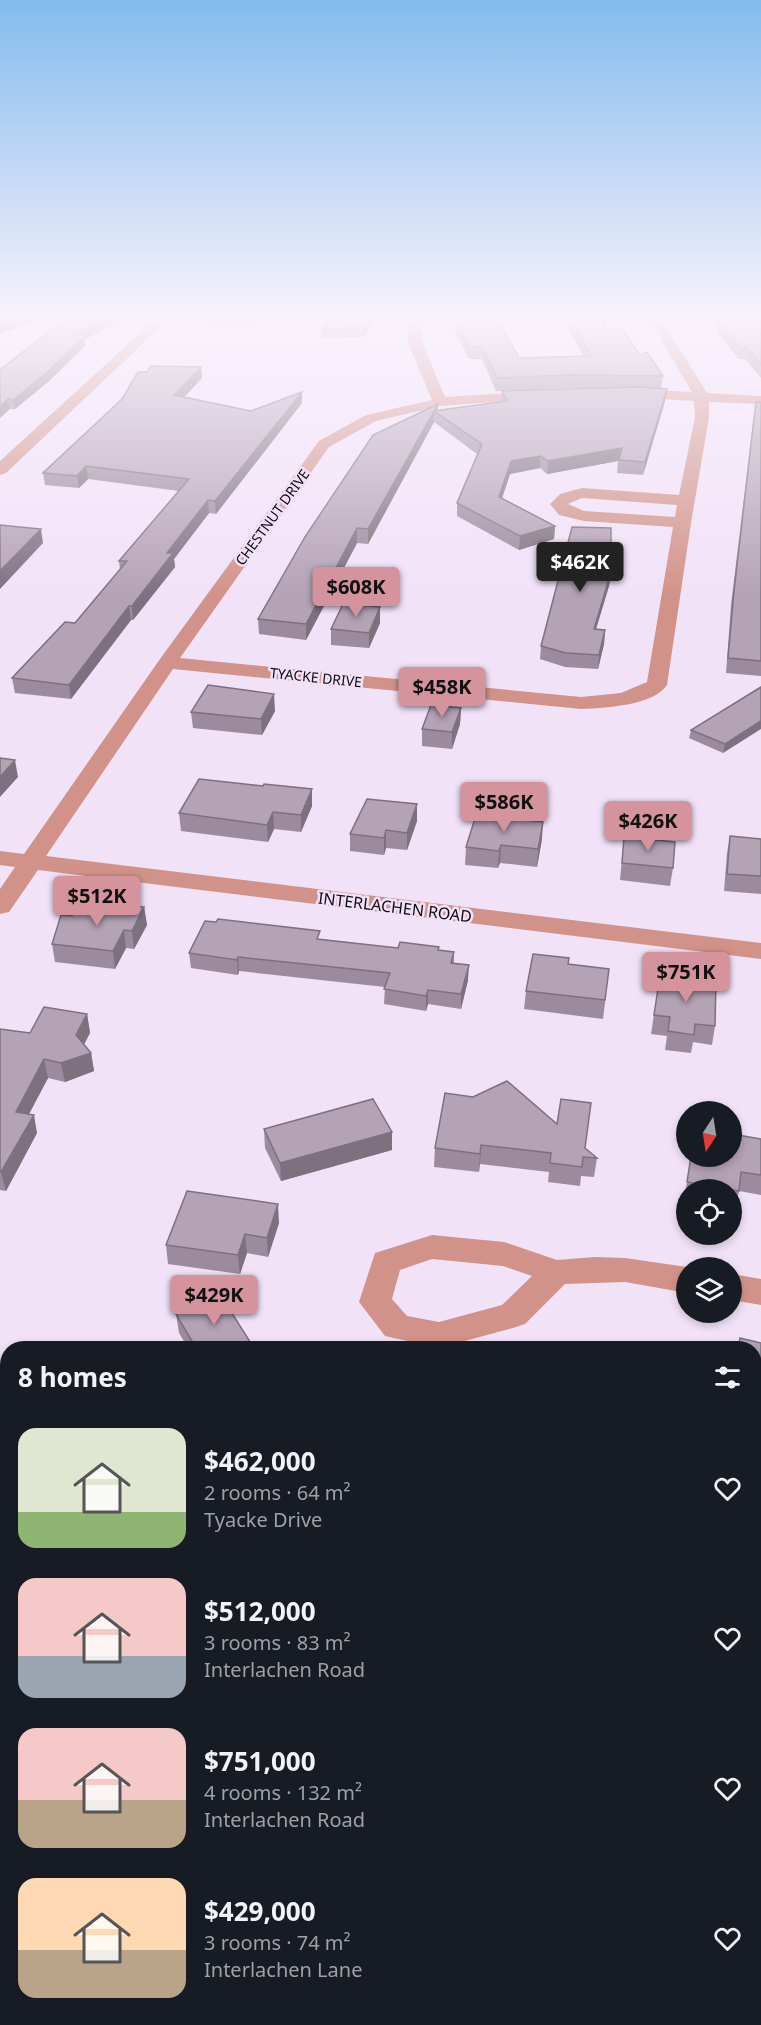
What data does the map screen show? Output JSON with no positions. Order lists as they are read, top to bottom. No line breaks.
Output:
{"streets":{"street":["CHESTNUT DRIVE","TYACKE DRIVE","INTERLACHEN ROAD"]},"crossings":[["CHESTNUT DRIVE","TYACKE DRIVE"],["CHESTNUT DRIVE","INTERLACHEN ROAD"]],"north":"bottom","page":{"price":["$462K","$608K","$458K","$586K","$426K","$512K","$751K","$429K"],"heading":"8 homes","list":[{"name":"$462,000","note":"2 rooms · 64 m² · Tyacke Drive"},{"name":"$512,000","note":"3 rooms · 83 m² · Interlachen Road"},{"name":"$751,000","note":"4 rooms · 132 m² · Interlachen Road"},{"name":"$429,000","note":"3 rooms · 74 m² · Interlachen Lane"}]}}
